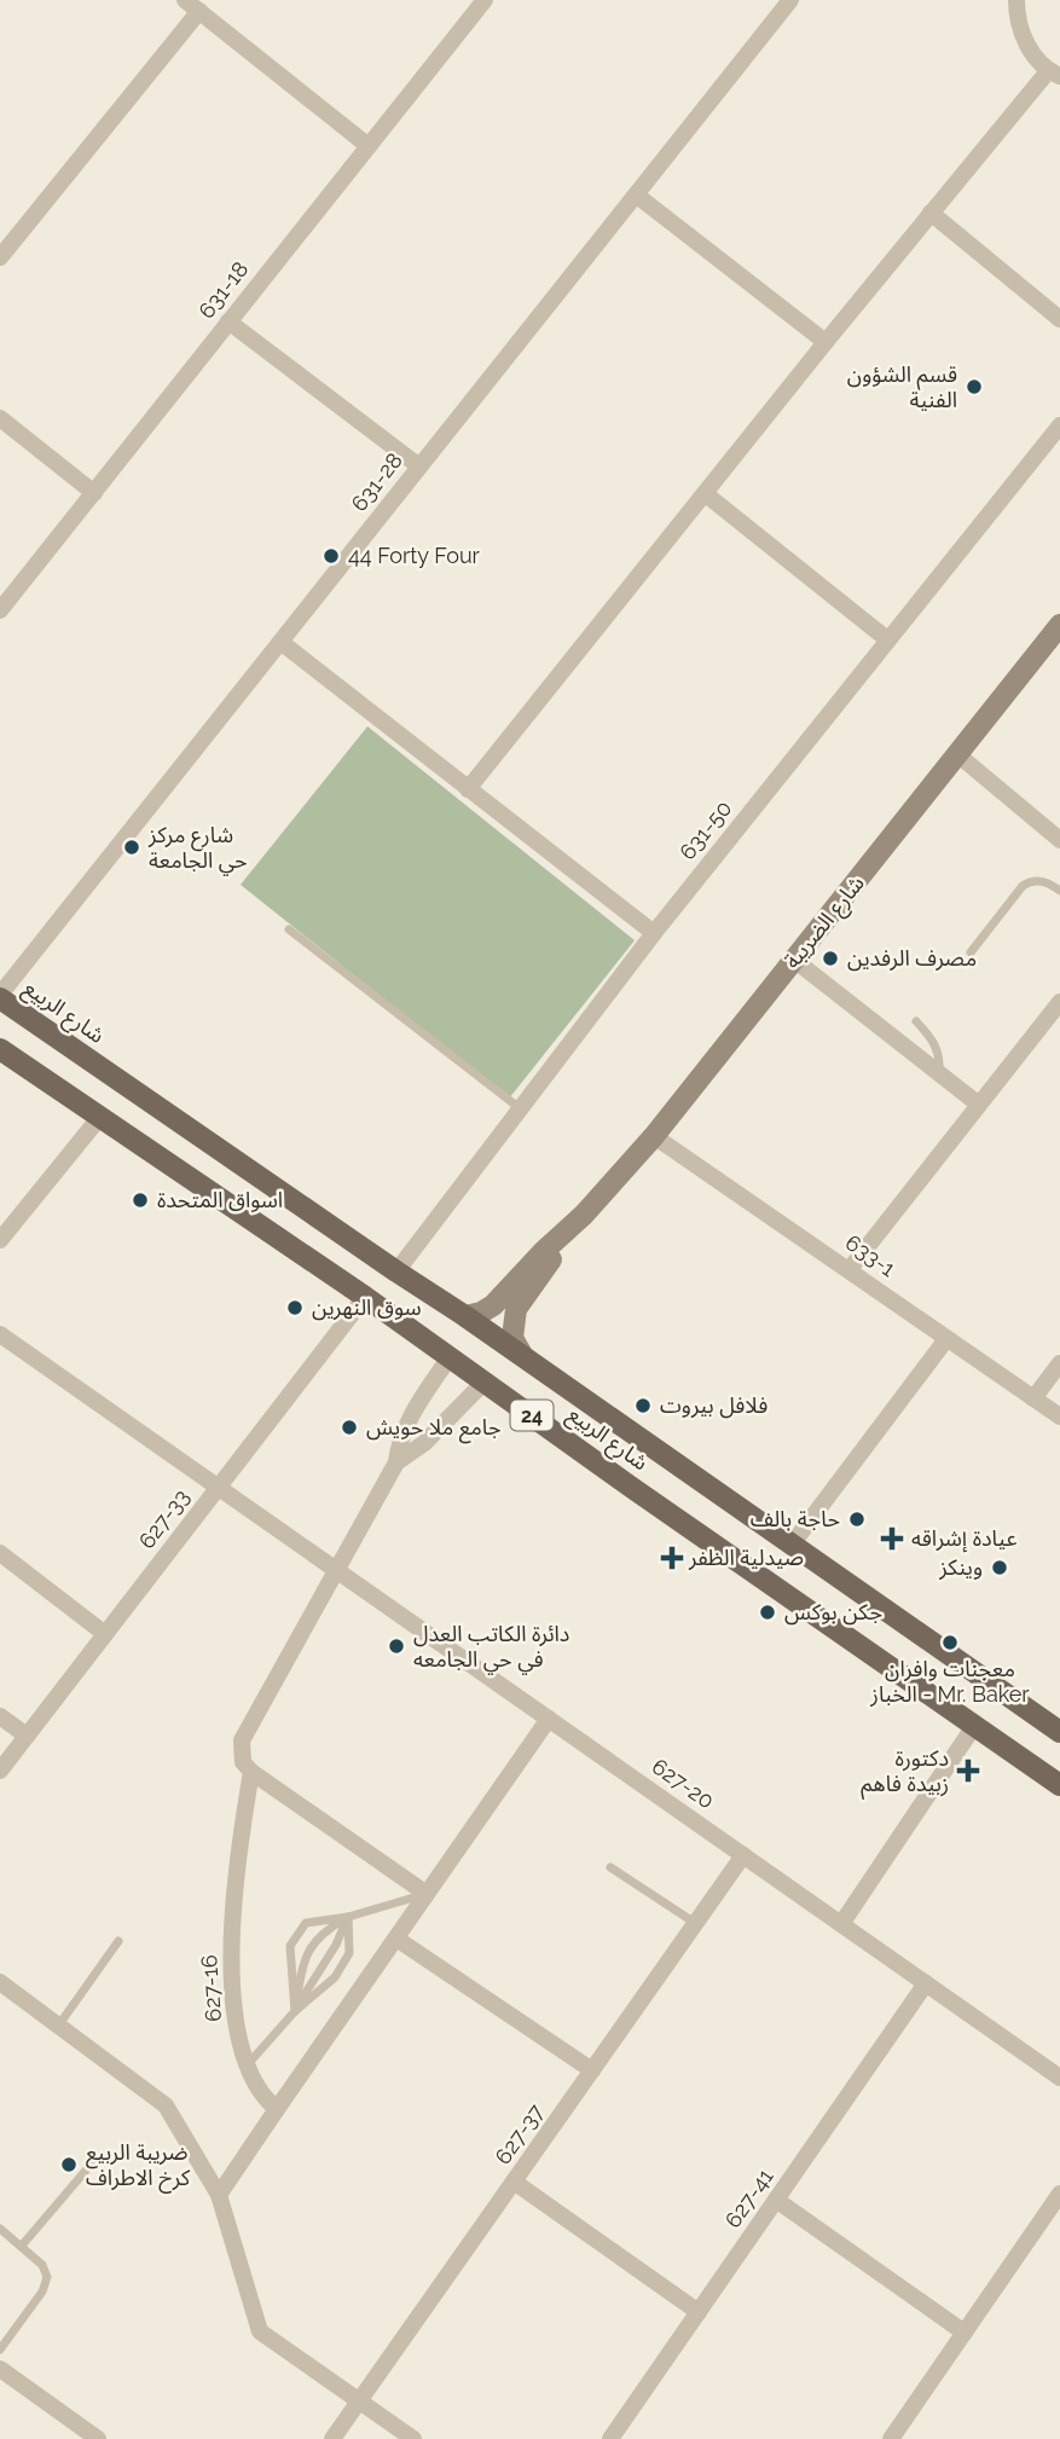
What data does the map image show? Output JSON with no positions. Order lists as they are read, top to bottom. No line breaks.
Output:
{"streets":{"main road":["شارع الربيع","24"],"street":["631-18","631-28","631-50","شارع الضريبة","633-1","627-33","627-20","627-16","627-37","627-41"]},"crossings":[["631-28","شارع الربيع"],["631-50","شارع الربيع"],["شارع الضريبة","شارع الربيع"],["شارع الضريبة","633-1"],["شارع الربيع","627-33"],["شارع الربيع","627-16"],["627-33","627-20"],["627-20","627-16"],["627-20","627-37"],["627-20","627-41"]],"places":{"other":["قسم الشؤون الفنية","44 Forty Four","شارع مركز حي الجامعة","مصرف الرفدين","اسواق المتحدة","سوق النهرين","فلافل بيروت","جامع ملا حويش","حاجة بالف","وينكز","جكن بوكس","معجنات وافران الخباز - Mr. Baker","دائرة الكاتب العدل في حي الجامعه","ضريبة الربيع كرخ الاطراف"],"health":["عيادة إشراقه","صيدلية الظفر","دكتورة زبيدة فاهم"]}}
